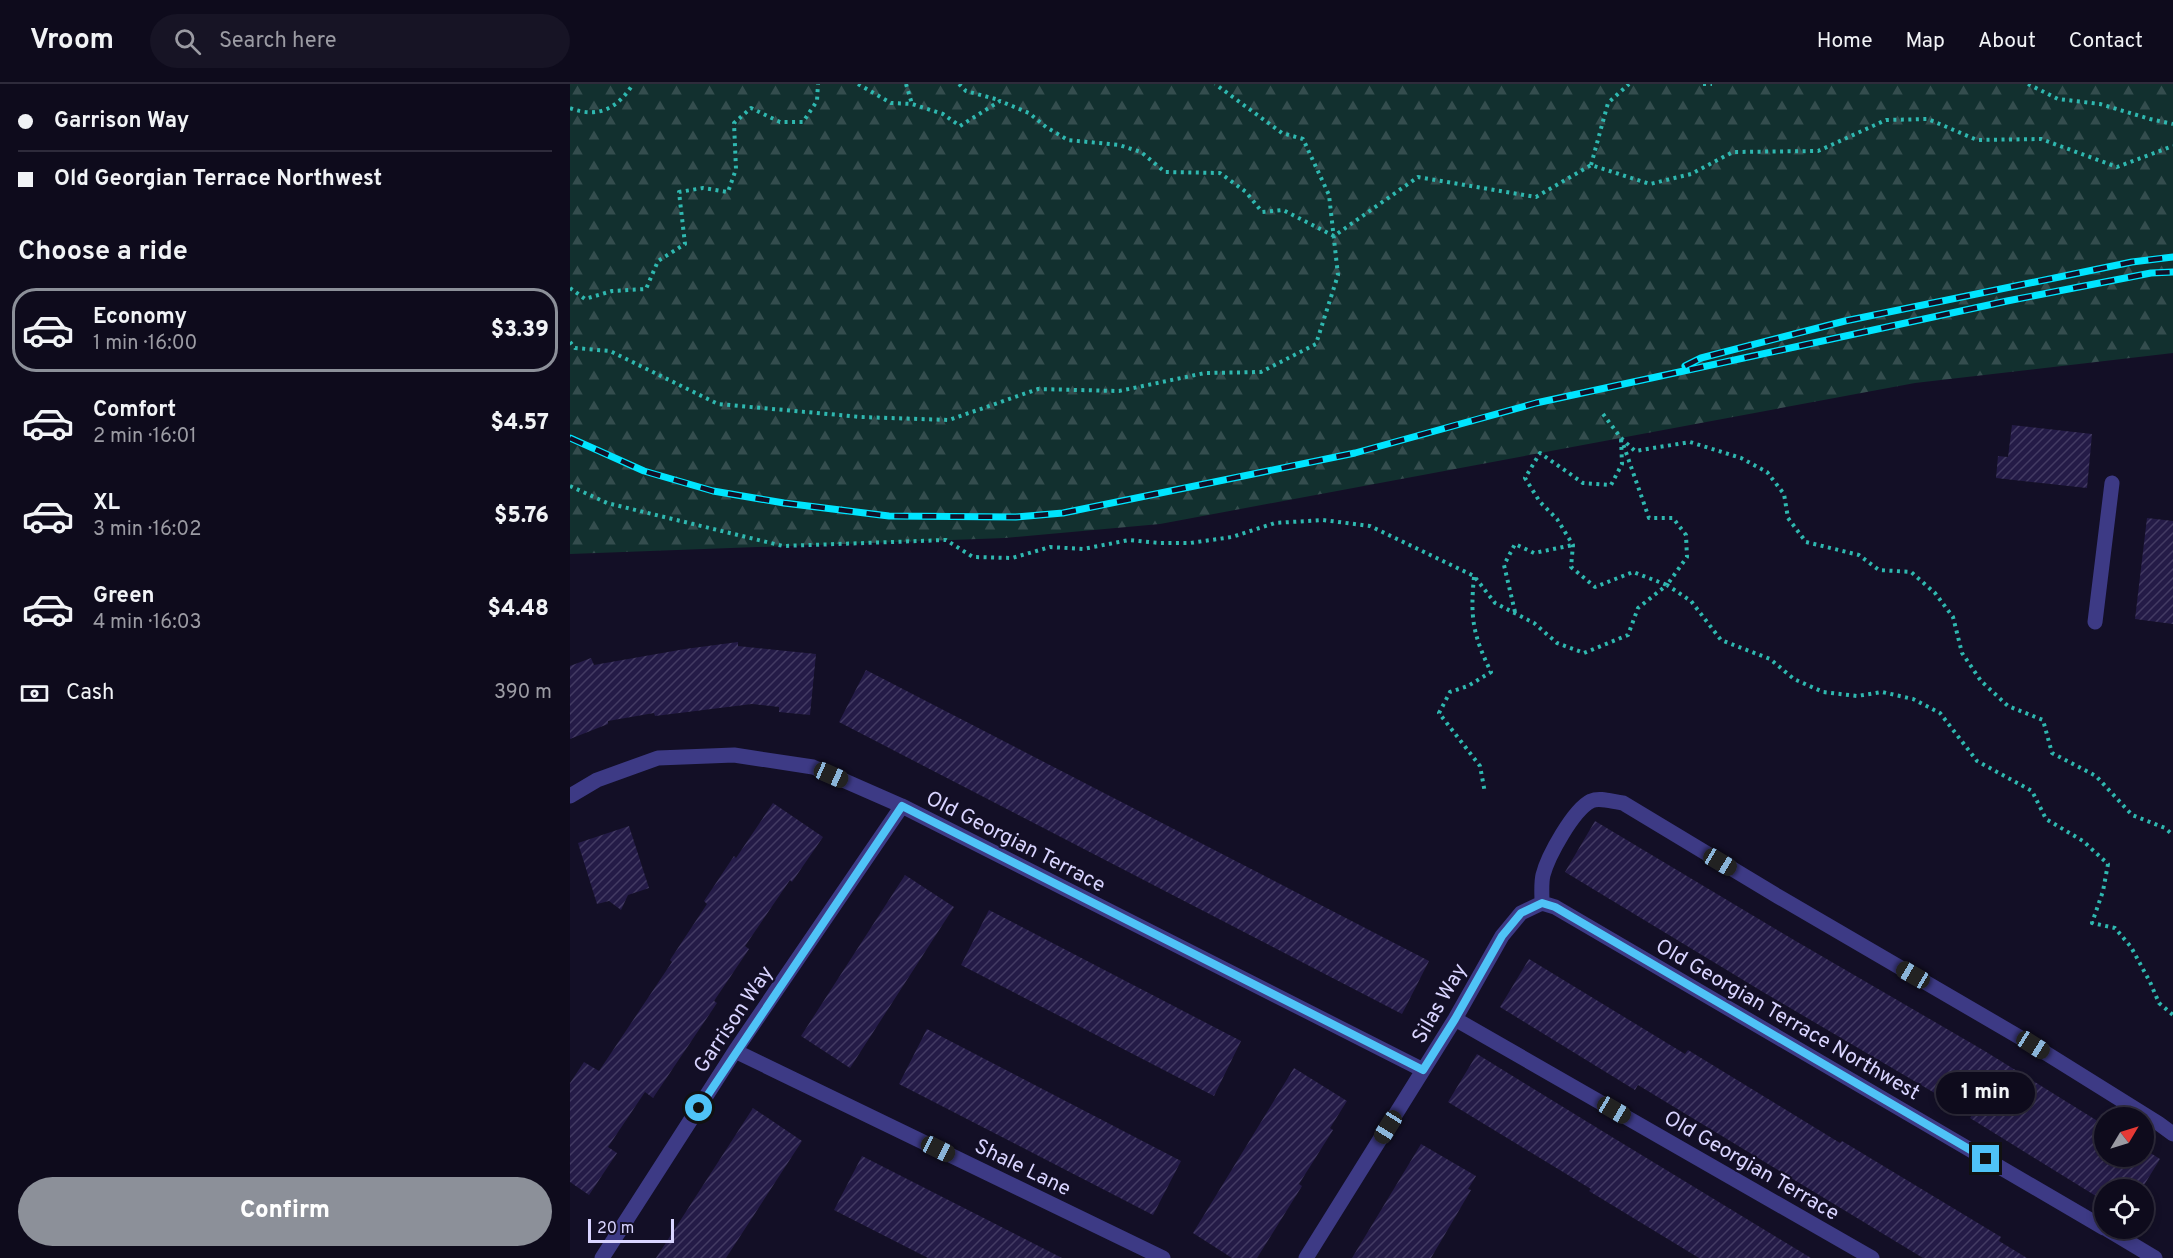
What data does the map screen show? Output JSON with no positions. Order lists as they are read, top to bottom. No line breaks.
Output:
{"streets":{"street":["Old Georgian Terrace","Silas Way","Garrison Way","Old Georgian Terrace Northwest","Shale Lane"]},"crossings":[["Old Georgian Terrace","Silas Way"],["Old Georgian Terrace","Garrison Way"],["Silas Way","Old Georgian Terrace Northwest"],["Garrison Way","Shale Lane"]],"scale_bar":"20 m","north":"top right","page":{"header":"Vroom","search":"Search here","nav":["Home","Map","About","Contact"],"banner":["Garrison Way","Old Georgian Terrace Northwest"],"heading":"Choose a ride","list":[{"name":"Economy","note":"1 min · 16:00","value":"$3.39"},{"name":"Comfort","note":"2 min · 16:01","value":"$4.57"},{"name":"XL","note":"3 min · 16:02","value":"$5.76"},{"name":"Green","note":"4 min · 16:03","value":"$4.48"}],"pay":["Cash","390 m"],"bubble":"1 min","buttons":"Confirm","scale":"20 m"}}
